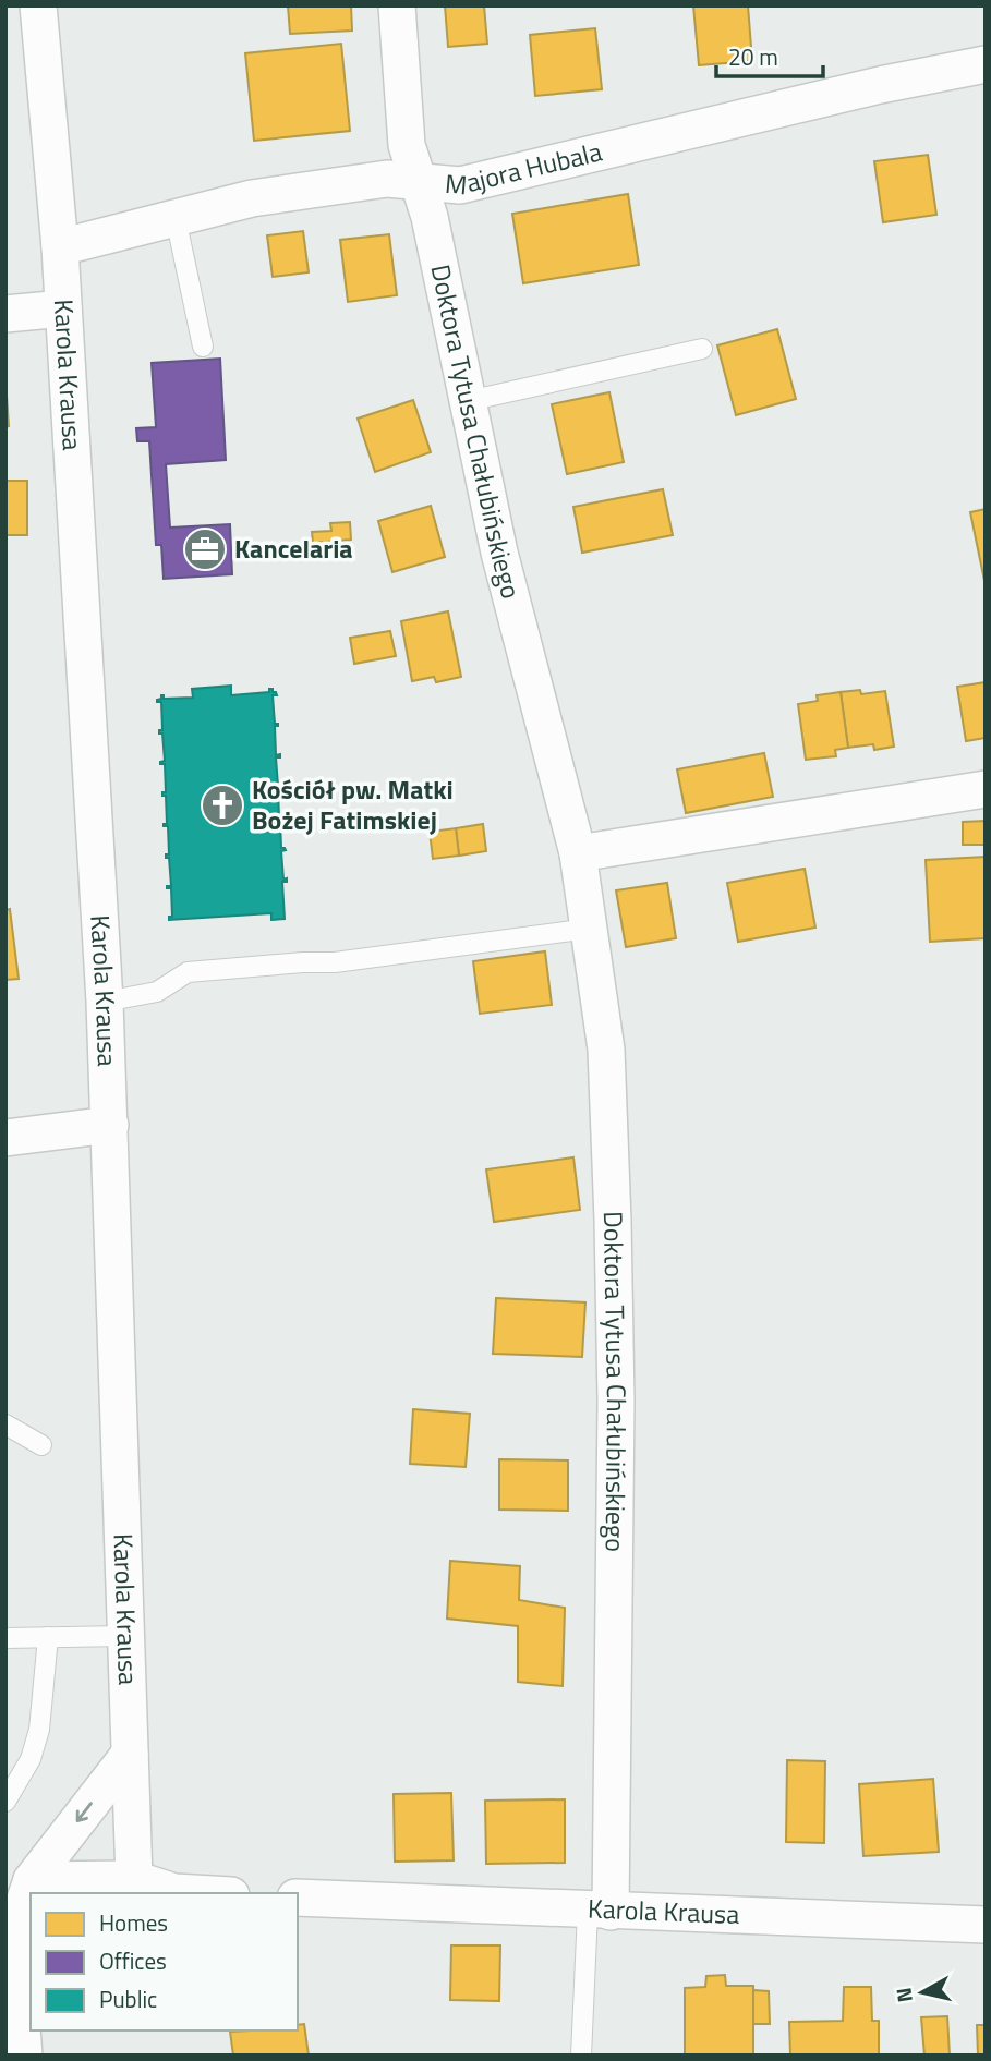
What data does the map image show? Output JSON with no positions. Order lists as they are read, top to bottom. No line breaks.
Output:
{"streets":{"street":["Majora Hubala","Karola Krausa","Doktora Tytusa Chałubińskiego"]},"crossings":[["Majora Hubala","Karola Krausa"],["Majora Hubala","Doktora Tytusa Chałubińskiego"],["Karola Krausa","Doktora Tytusa Chałubińskiego"]],"places":{"office":["Kancelaria"],"church":["Kościół pw. Matki Bożej Fatimskiej"]},"legend":["Homes","Offices","Public"],"scale_bar":"20 m","north":"left"}
